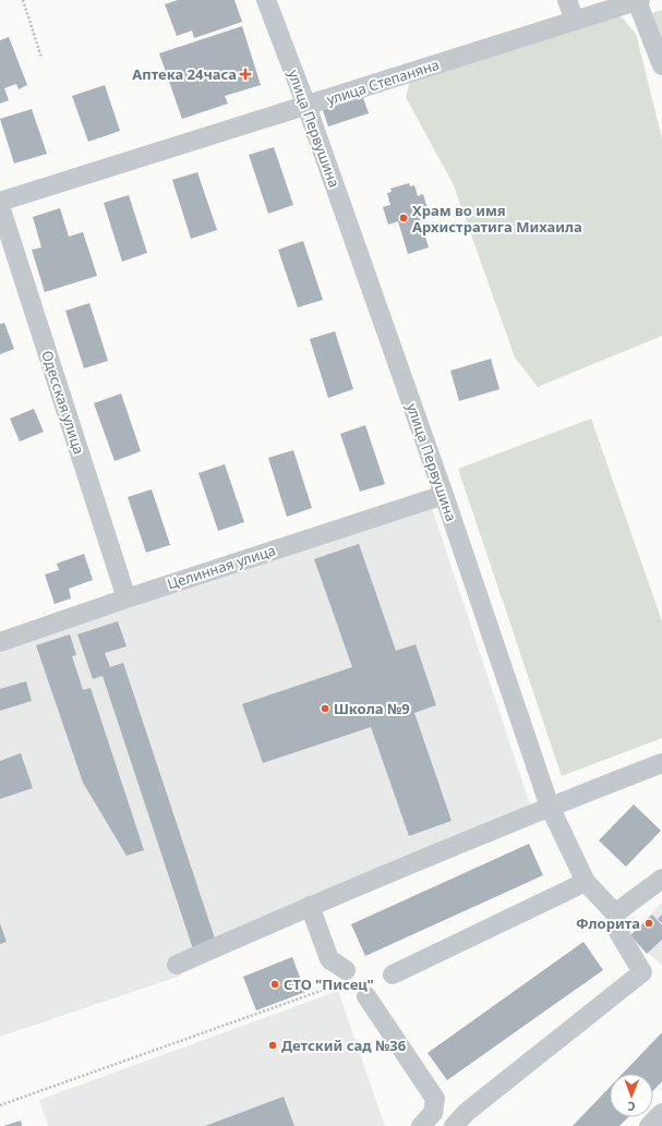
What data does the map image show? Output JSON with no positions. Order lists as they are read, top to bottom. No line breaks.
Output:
{"streets":{"street":["улица Степаняна","улица Первушина","Одесская улица","Целинная улица"]},"crossings":[["улица Степаняна","улица Первушина"],["улица Первушина","Целинная улица"],["Одесская улица","Целинная улица"]],"places":{"health":["Аптека 24часа"],"other":["Храм во имя Архистратига Михаила","Школа №9","Флорита","СТО \"Писец\"","Детский сад №36"]},"north":"bottom"}
